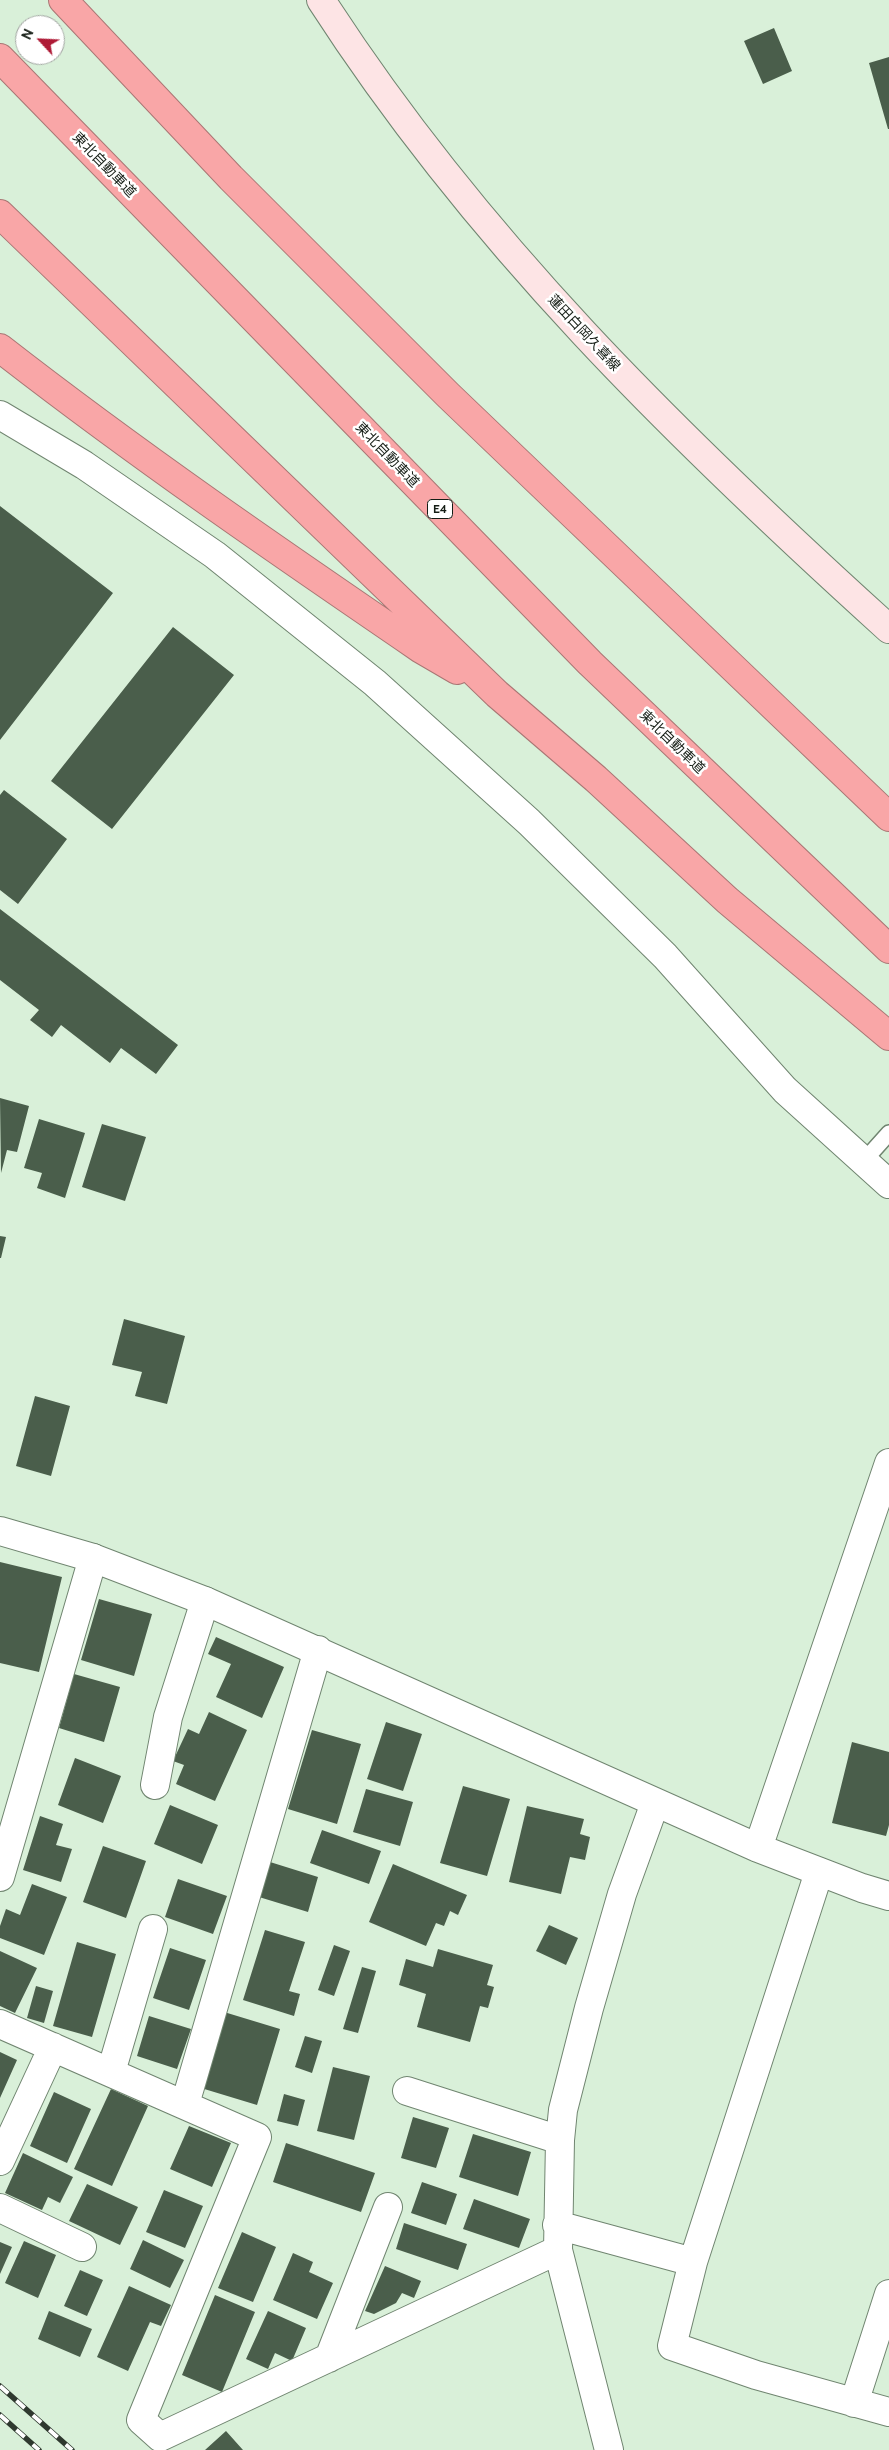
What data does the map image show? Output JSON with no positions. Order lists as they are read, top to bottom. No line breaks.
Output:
{"streets":{"highway":["東北自動車道","E4"],"main road":["蓮田白岡久喜線"]},"north":"top left"}
